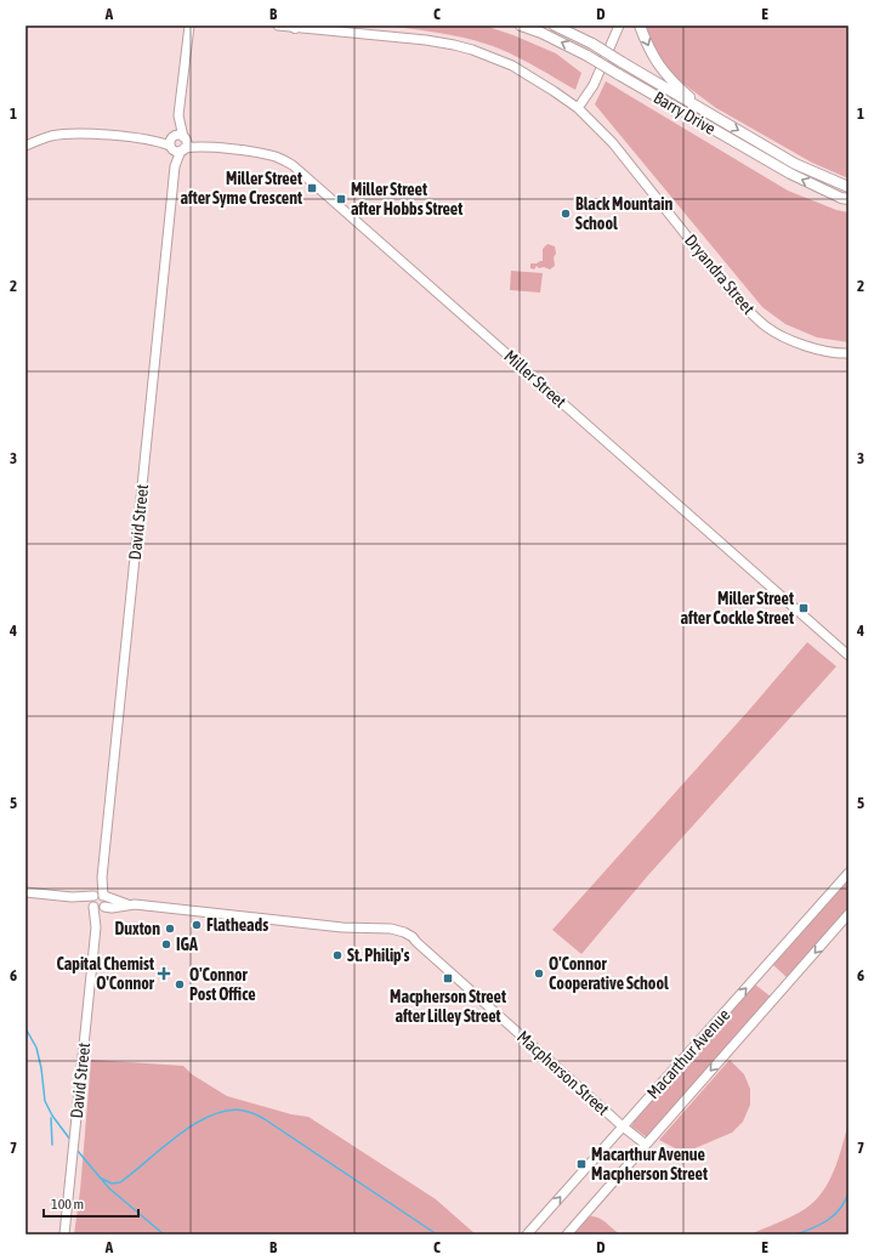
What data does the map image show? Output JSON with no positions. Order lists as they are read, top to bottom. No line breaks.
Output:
{"streets":{"main road":["Barry Drive"],"street":["Dryandra Street","Miller Street","David Street","Macarthur Avenue","Macpherson Street"]},"crossings":[["Miller Street","David Street"],["David Street","Macpherson Street"],["Macarthur Avenue","Macpherson Street"]],"places":{"transit":["Miller Street after Syme Crescent","Miller Street after Hobbs Street","Miller Street after Cockle Street","Macpherson Street after Lilley Street","Macarthur Avenue Macpherson Street"],"other":["Black Mountain School","Flatheads","Duxton","IGA","St. Philip's","O'Connor Cooperative School","O'Connor Post Office"],"health":["Capital Chemist O'Connor"]},"scale_bar":"100 m","grid":{"columns":["A","B","C","D","E"],"rows":["1","2","3","4","5","6","7"]}}
